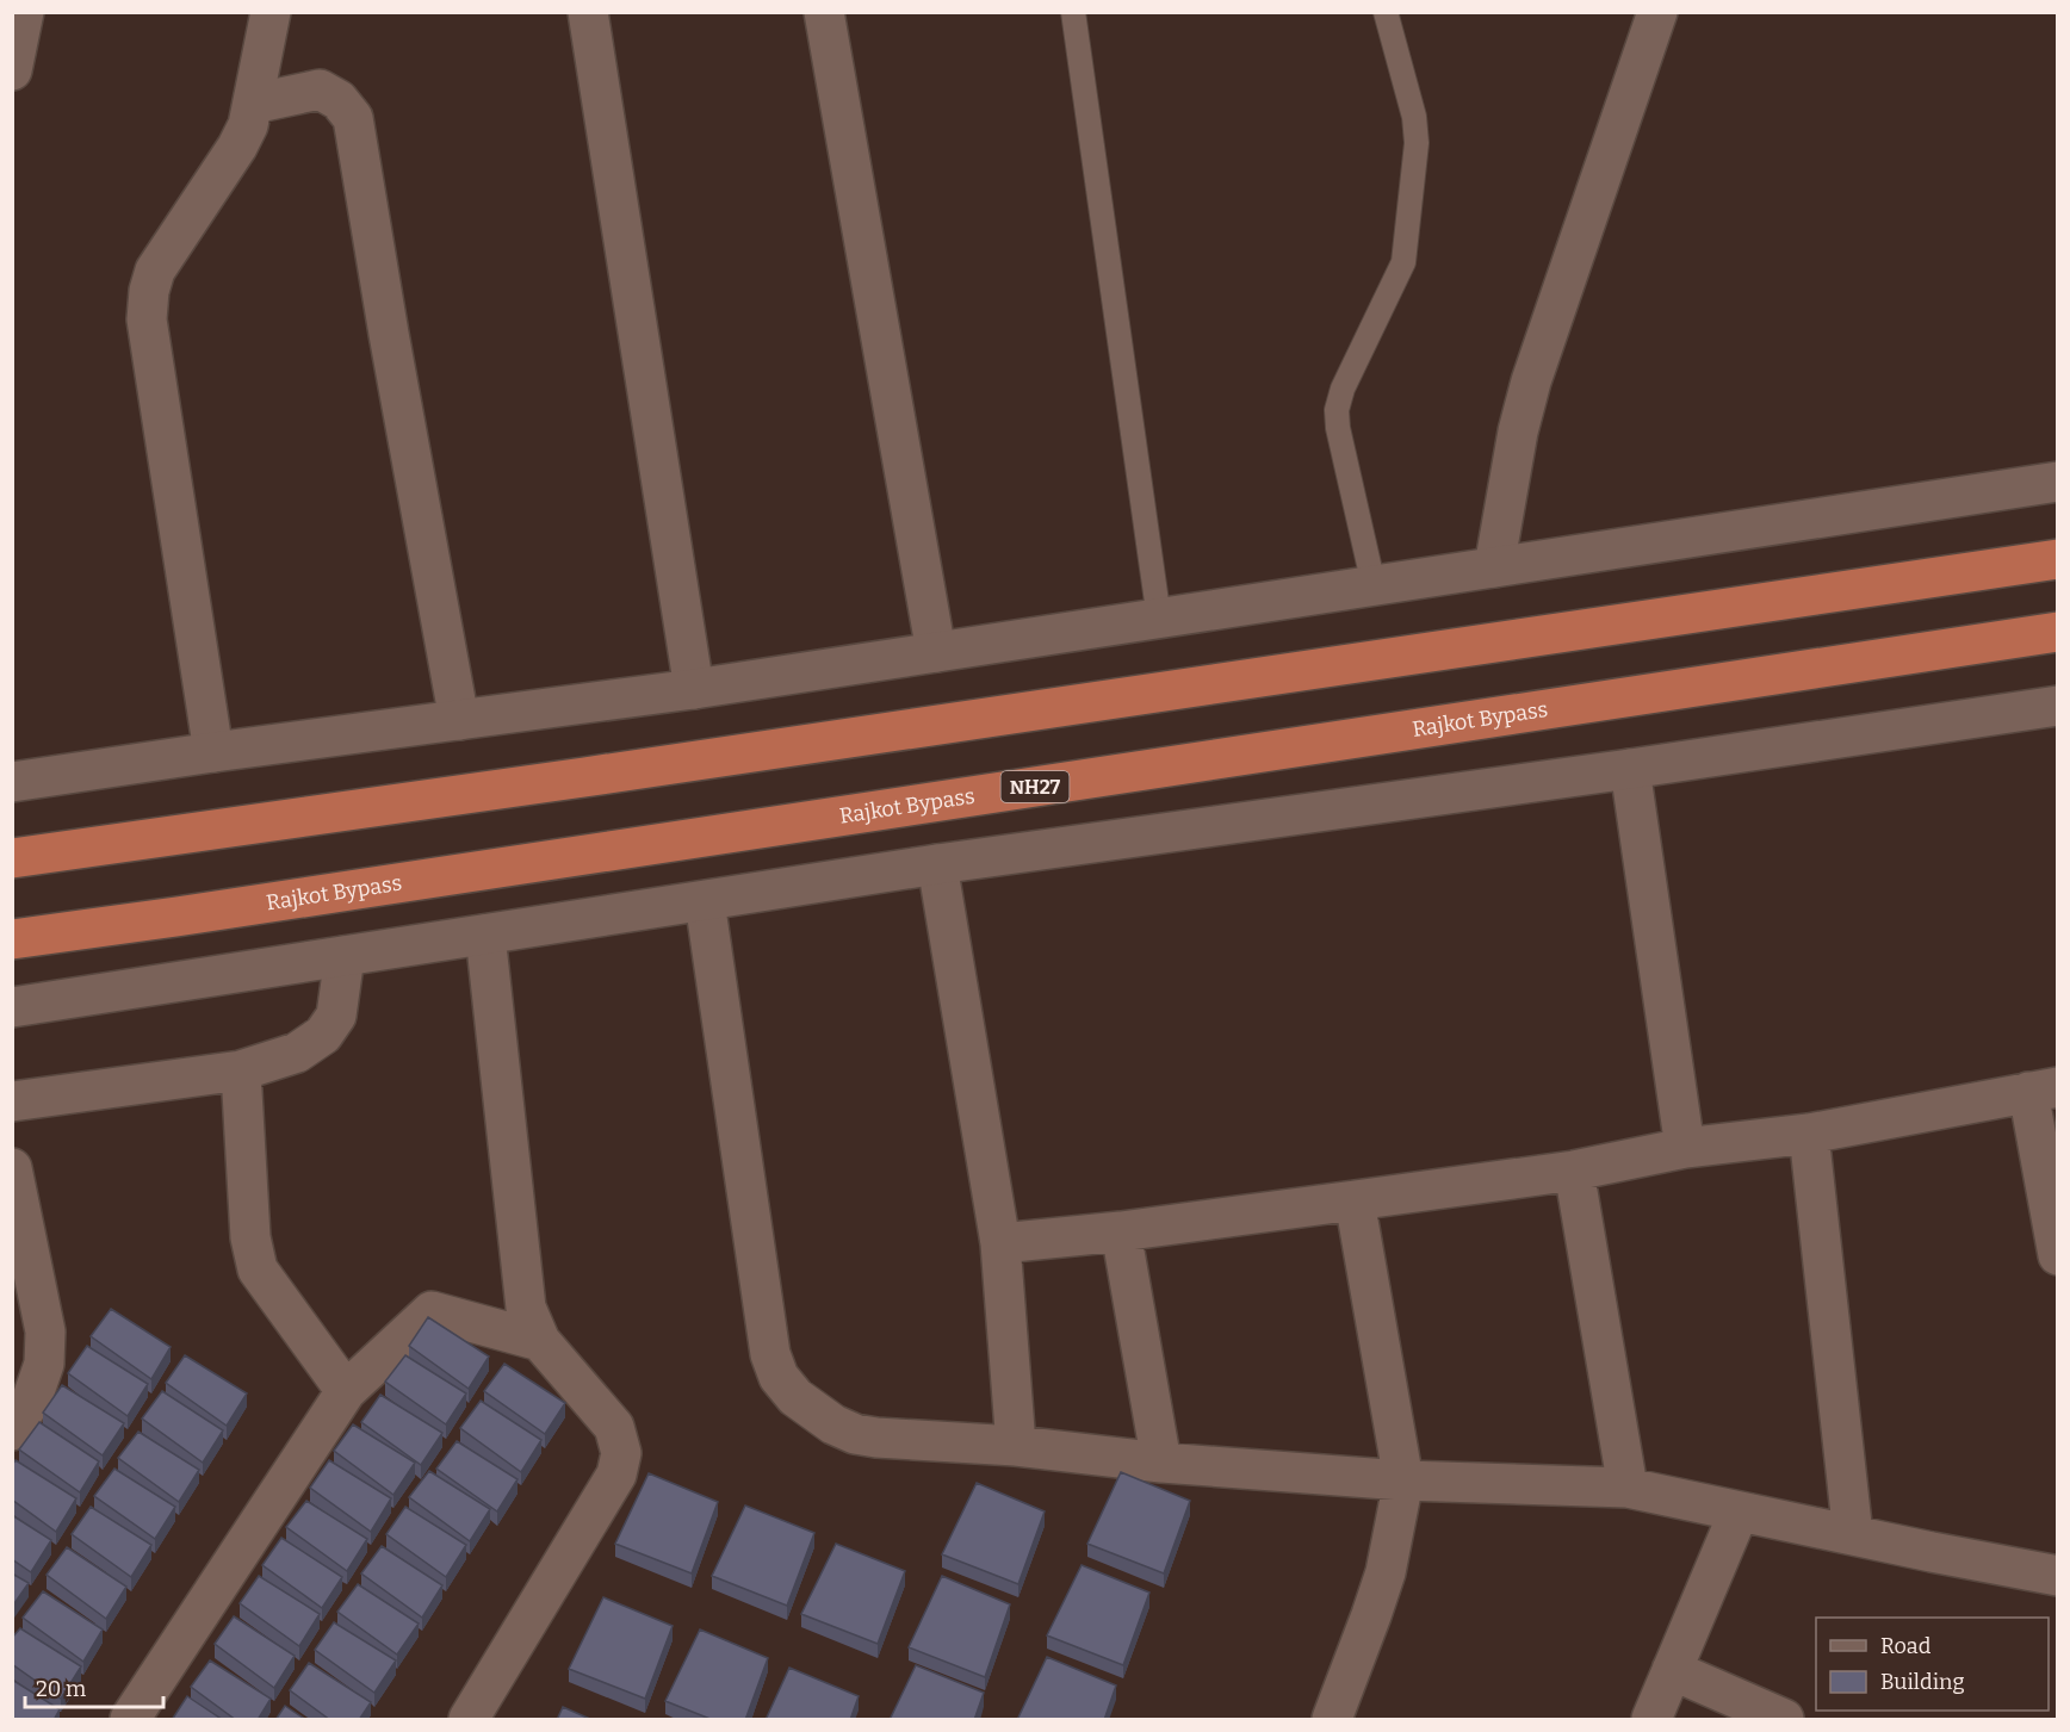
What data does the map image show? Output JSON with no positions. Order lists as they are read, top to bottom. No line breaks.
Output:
{"streets":{"highway":["Rajkot Bypass","NH27"]},"legend":["Road","Building"],"scale_bar":"20 m"}
